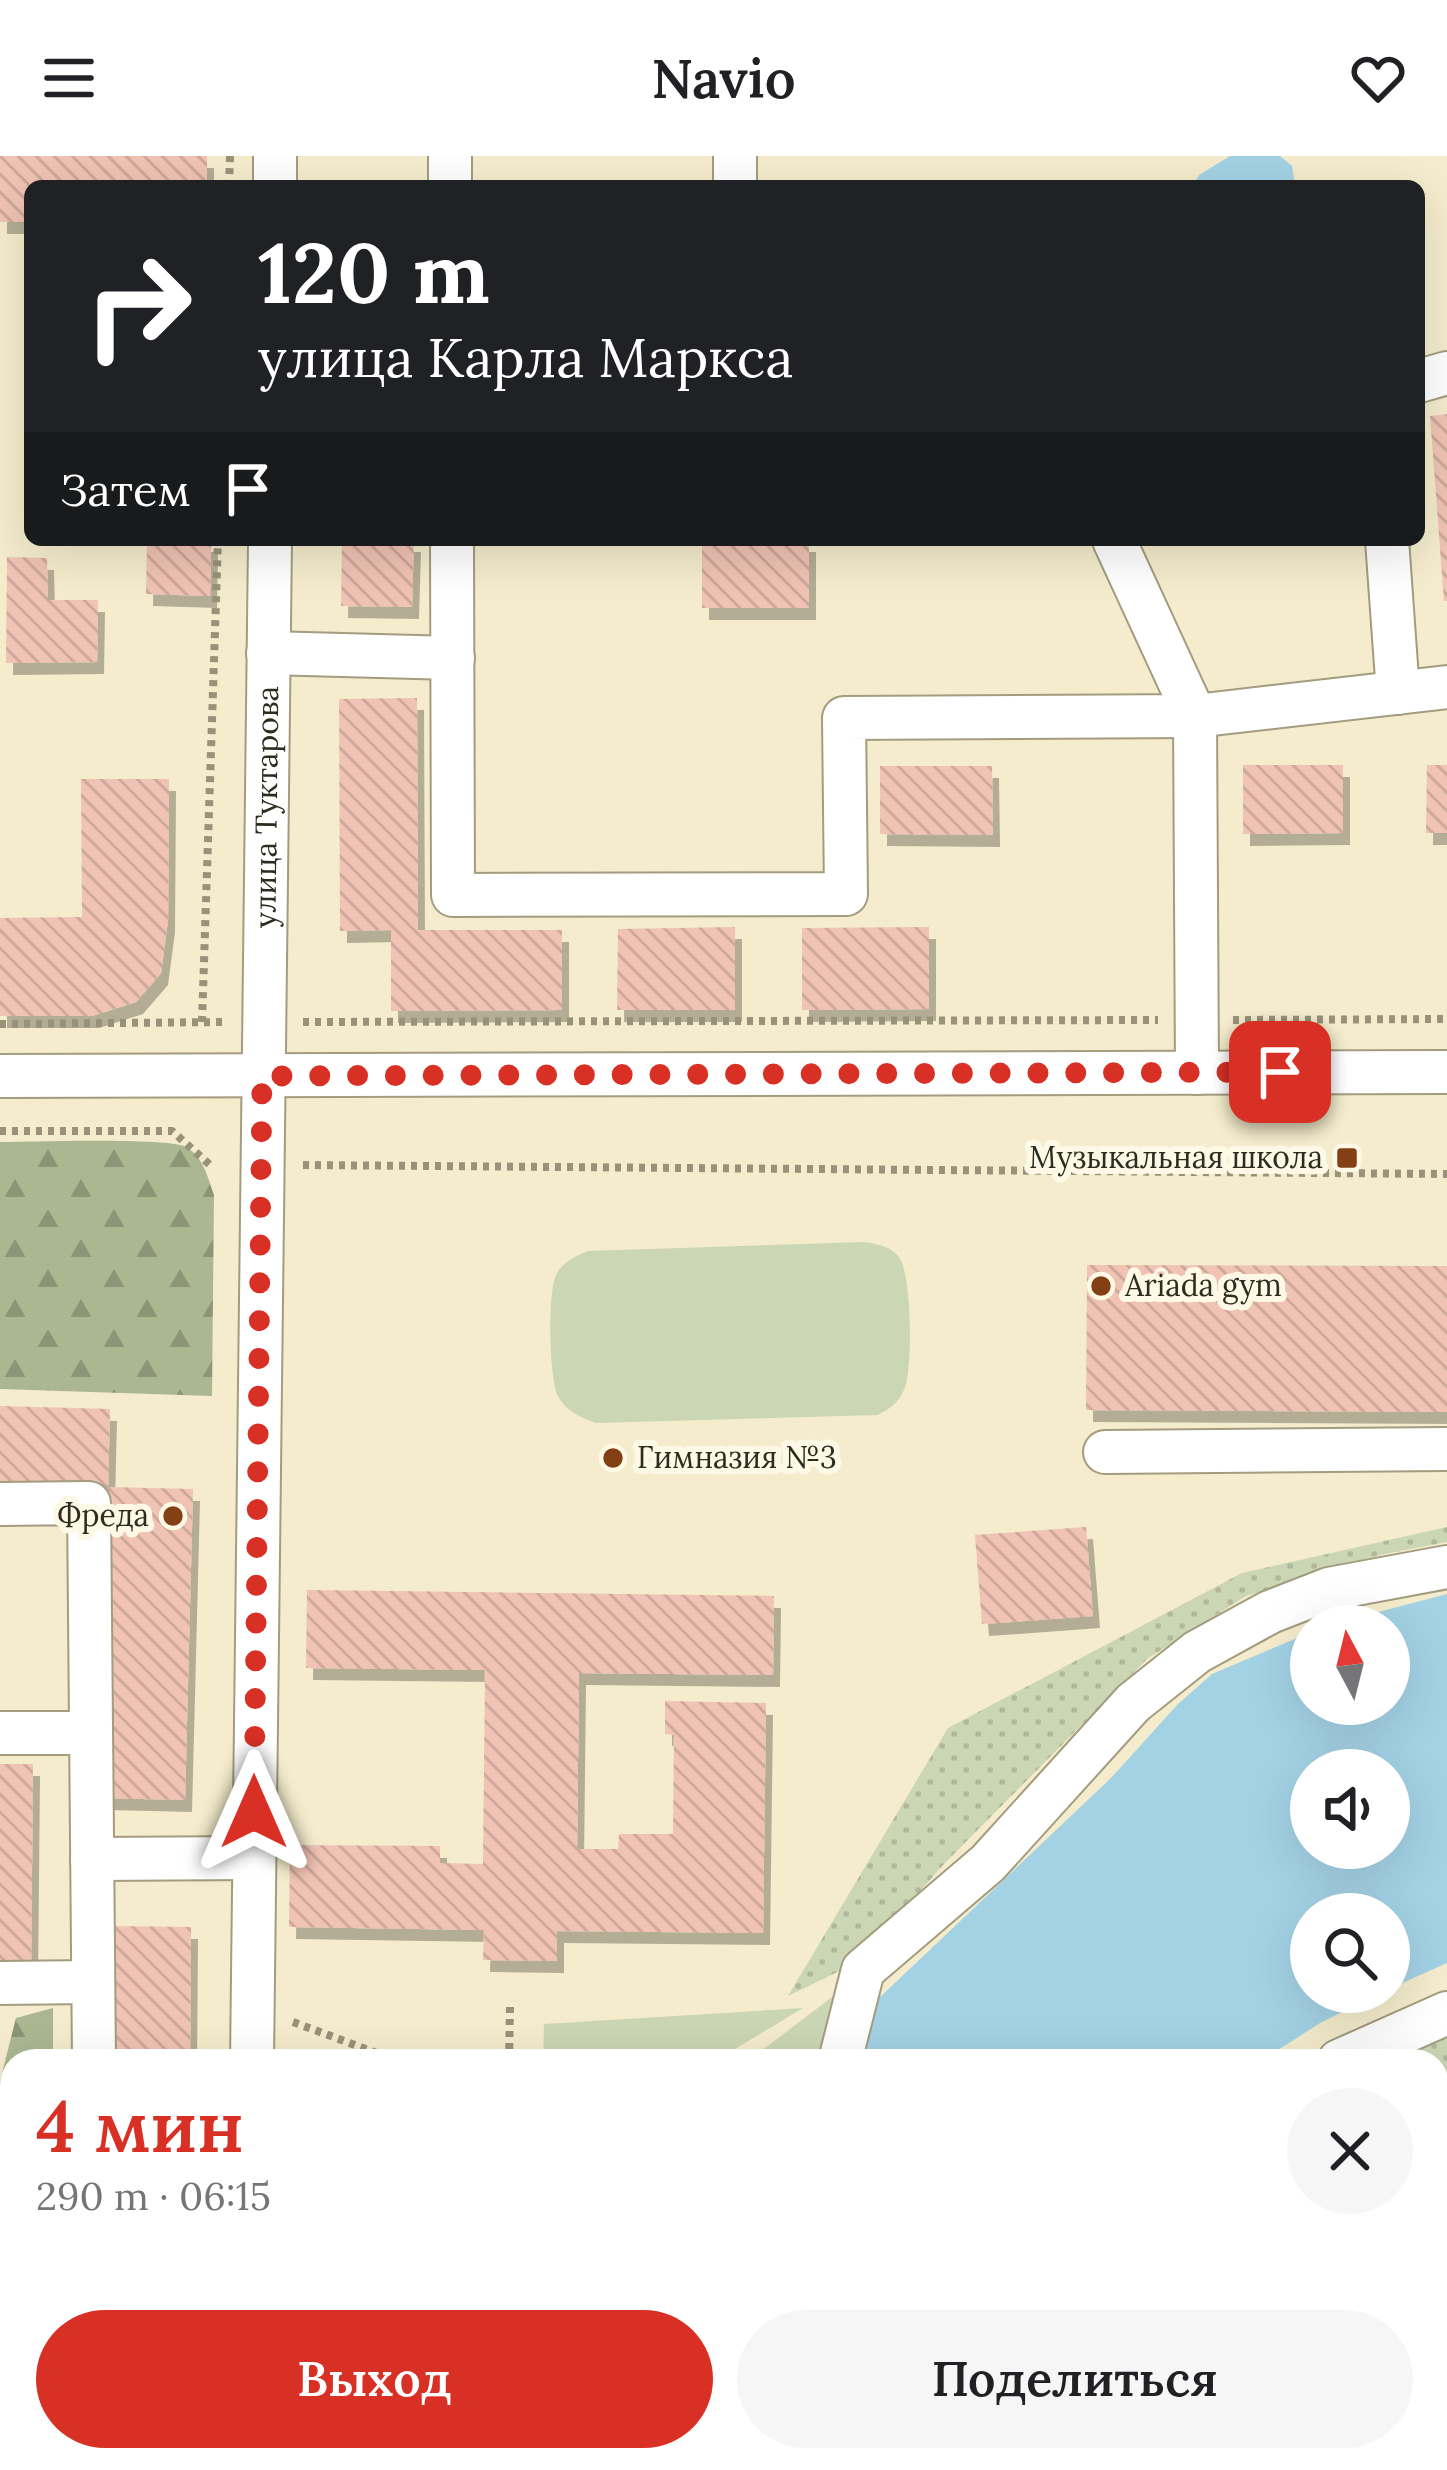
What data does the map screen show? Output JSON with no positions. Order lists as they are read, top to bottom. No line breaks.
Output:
{"streets":{"street":["улица Туктарова"]},"places":{"transit":["Музыкальная школа"],"other":["Ariada gym","Гимназия №3","Фреда"]},"north":"top","page":{"header":"Navio","turn":["120 m","улица Карла Маркса"],"then":"Затем","heading":["4 мин","290 m · 06:15"],"buttons":["Выход","Поделиться"]}}
